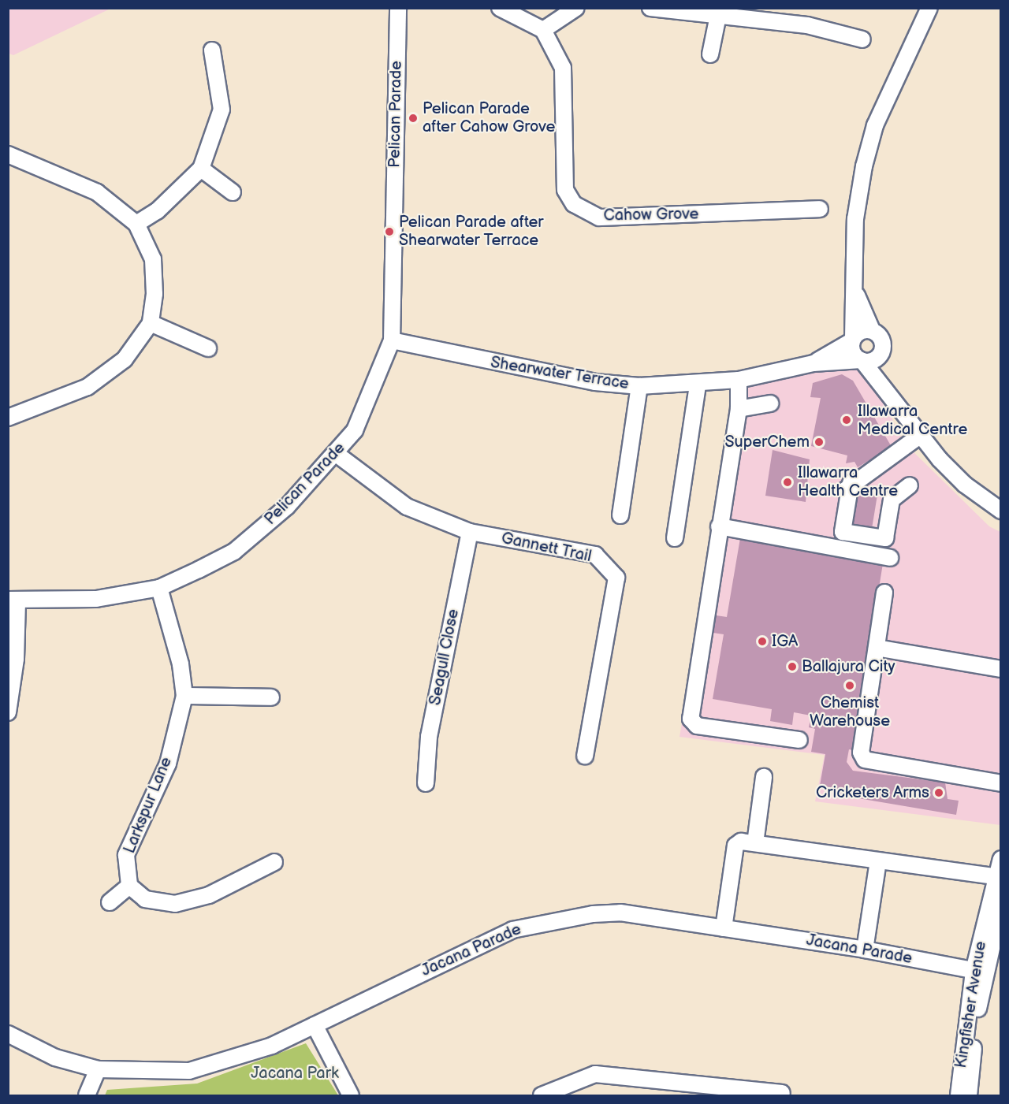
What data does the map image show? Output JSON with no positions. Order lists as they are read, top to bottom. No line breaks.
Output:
{"streets":{"street":["Pelican Parade","Cahow Grove","Shearwater Terrace","Gannett Trail","Seagull Close","Larkspur Lane","Jacana Parade","Kingfisher Avenue"]},"crossings":[["Pelican Parade","Shearwater Terrace"],["Pelican Parade","Gannett Trail"],["Pelican Parade","Larkspur Lane"],["Gannett Trail","Seagull Close"],["Jacana Parade","Kingfisher Avenue"]],"parks":["Jacana Park"],"places":["Pelican Parade after Cahow Grove","Pelican Parade after Shearwater Terrace","Illawarra Medical Centre","SuperChem","Illawarra Health Centre","IGA","Ballajura City","Chemist Warehouse","Cricketers Arms"]}
